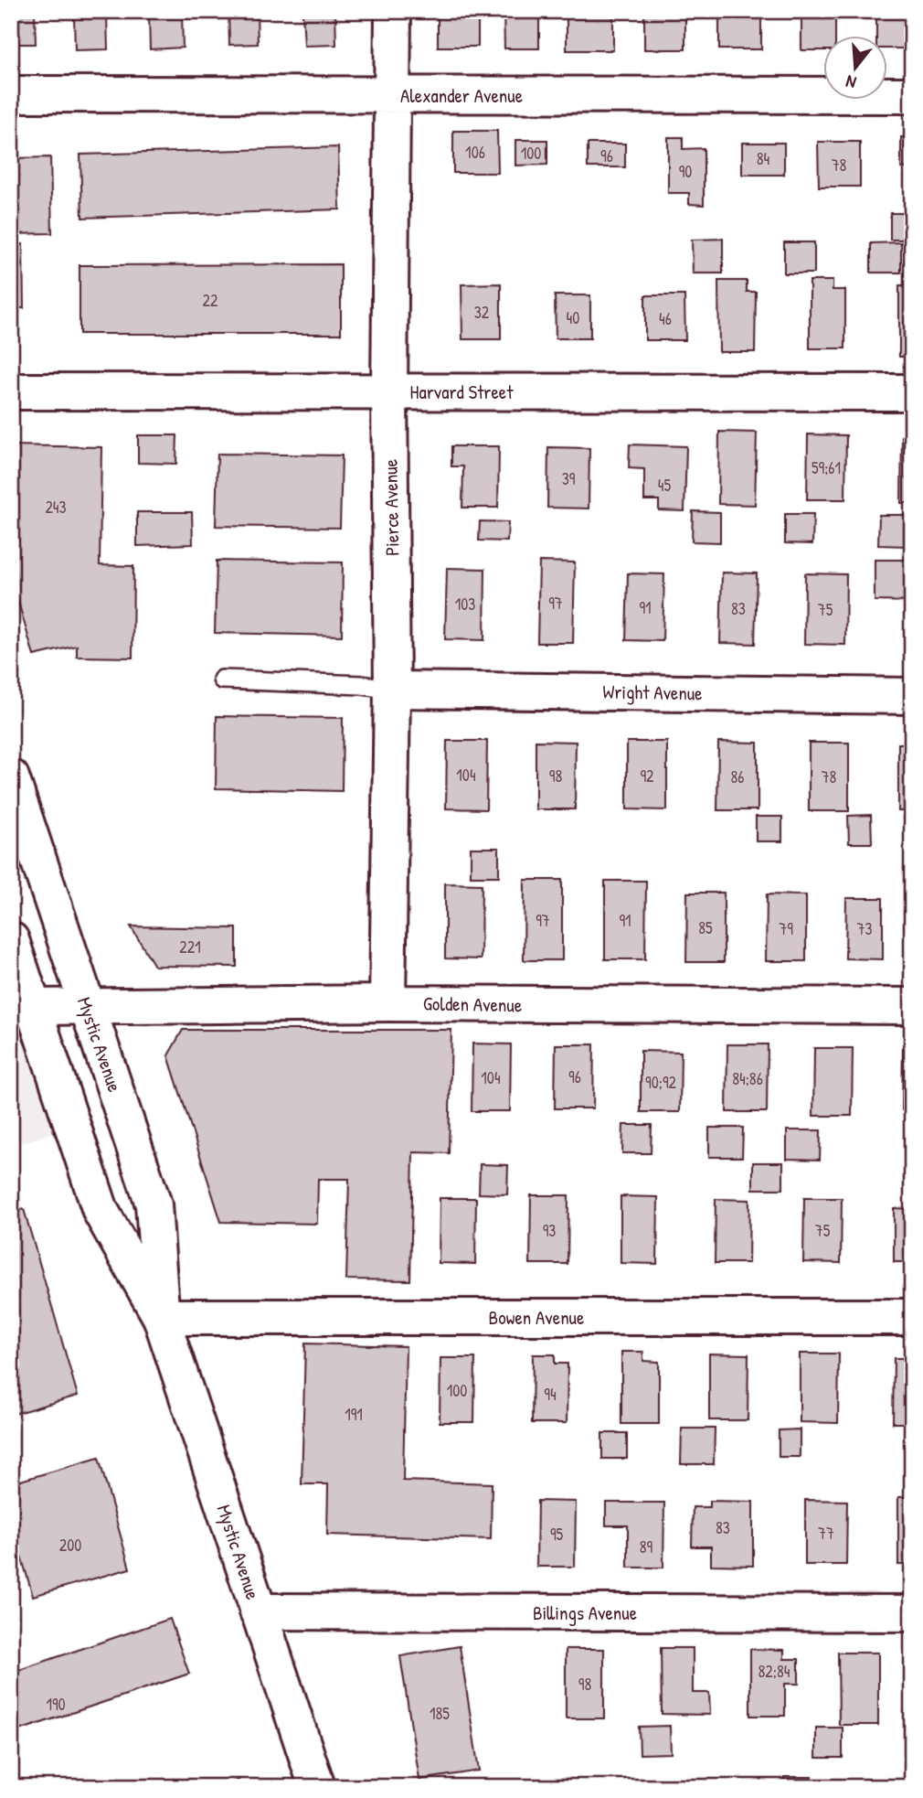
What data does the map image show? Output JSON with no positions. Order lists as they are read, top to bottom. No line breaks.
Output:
{"streets":{"street":["Alexander Avenue","Harvard Street","Pierce Avenue","Wright Avenue","Golden Avenue","Mystic Avenue","Bowen Avenue","Billings Avenue"]},"crossings":[["Alexander Avenue","Pierce Avenue"],["Harvard Street","Pierce Avenue"],["Pierce Avenue","Wright Avenue"],["Pierce Avenue","Golden Avenue"],["Golden Avenue","Mystic Avenue"],["Mystic Avenue","Bowen Avenue"],["Mystic Avenue","Billings Avenue"]],"house_numbers":["106","100","96","84","78","90","22","32","40","46","59;61","39","45","243","97","103","91","83","75","104","98","92","86","78","97","91","85","79","73","221","96","104","84;86","90;92","93","75","100","94","191","83","77","95","200","89","82;84","98","190","185"],"north":"bottom"}
